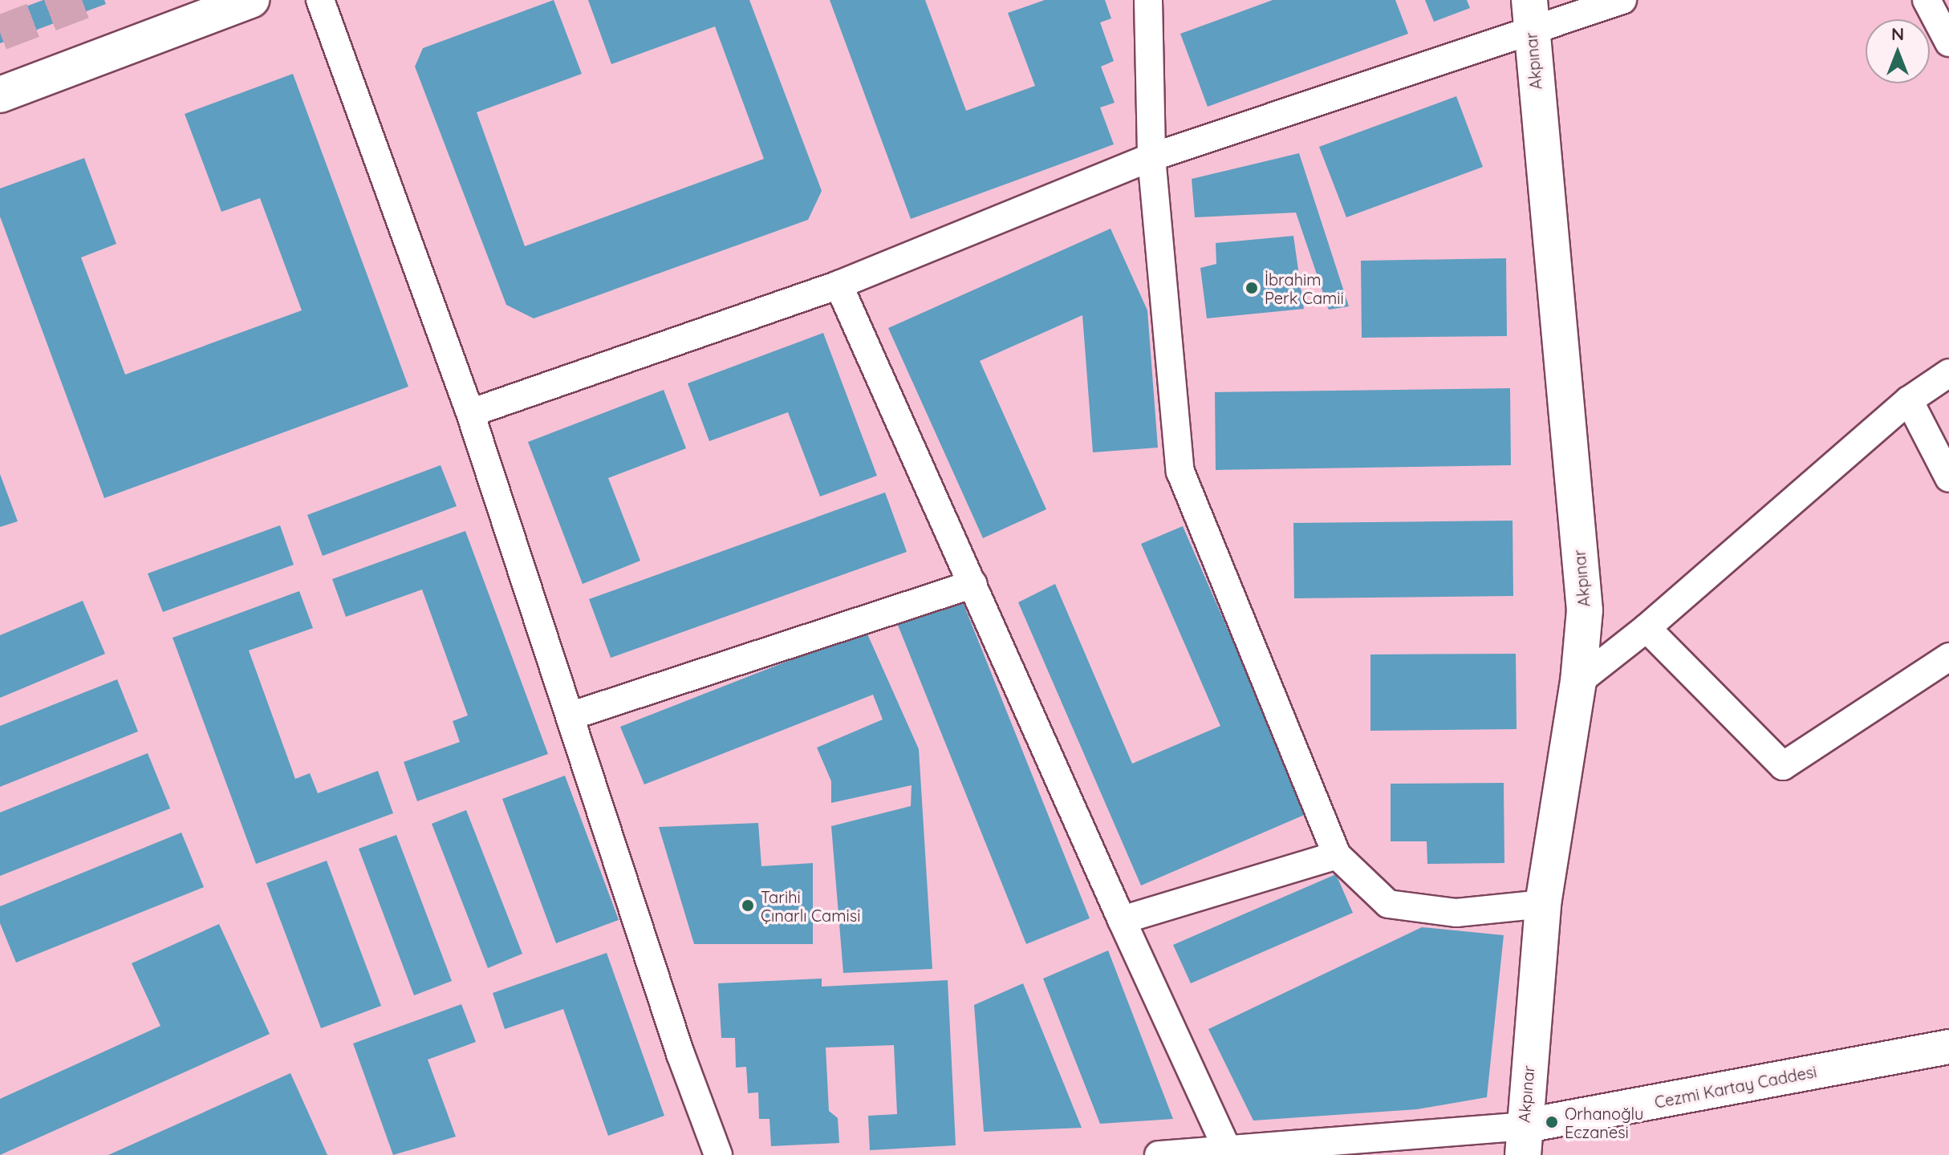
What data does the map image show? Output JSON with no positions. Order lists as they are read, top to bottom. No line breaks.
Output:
{"streets":{"main road":["Akpınar"],"street":["Cezmi Kartay Caddesi"]},"crossings":[["Akpınar","Cezmi Kartay Caddesi"]],"places":["İbrahim Perk Camii","Tarihi Çınarlı Camisi","Orhanoğlu Eczanesi"],"north":"top"}
